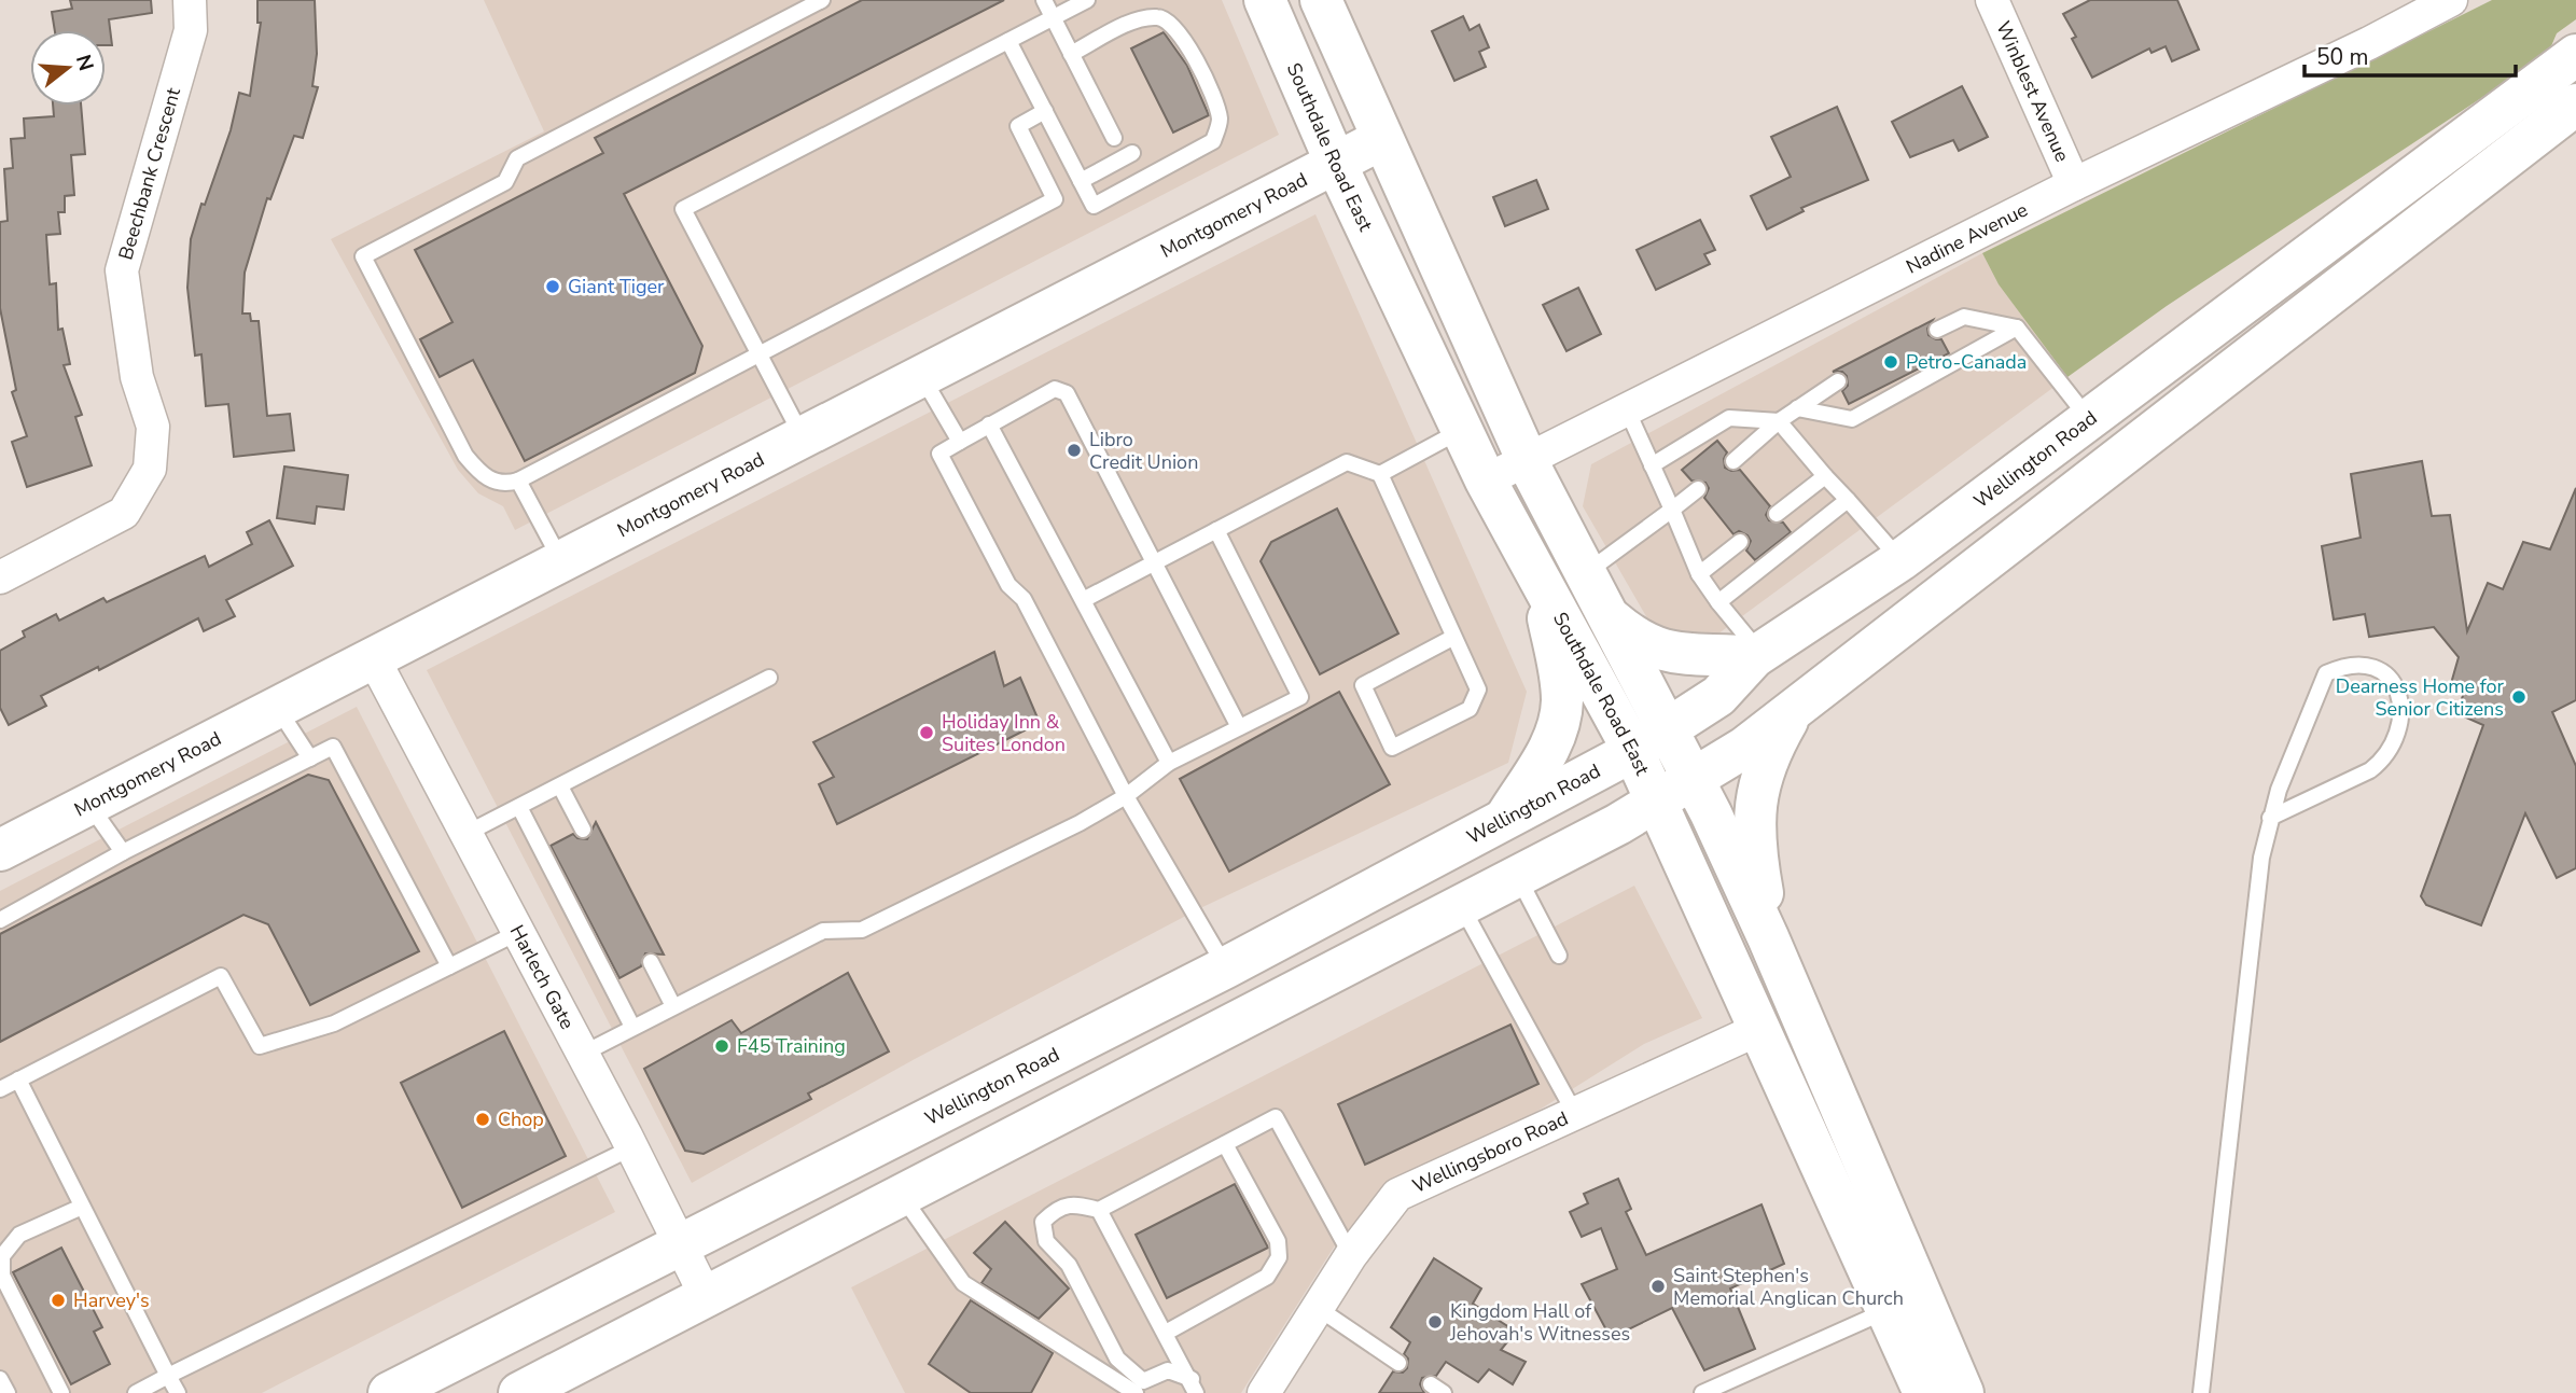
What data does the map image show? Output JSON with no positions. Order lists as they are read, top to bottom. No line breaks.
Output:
{"streets":{"main road":["Southdale Road East","Montgomery Road","Wellington Road"],"street":["Winblest Avenue","Beechbank Crescent","Nadine Avenue","Harlech Gate","Wellingsboro Road"]},"crossings":[["Winblest Avenue","Nadine Avenue"],["Southdale Road East","Montgomery Road"],["Southdale Road East","Nadine Avenue"],["Southdale Road East","Wellington Road"],["Southdale Road East","Wellingsboro Road"],["Montgomery Road","Harlech Gate"],["Wellington Road","Harlech Gate"]],"places":["Giant Tiger","Petro-Canada","Libro Credit Union","Dearness Home for Senior Citizens","Holiday Inn & Suites London","F45 Training","Chop","Saint Stephen's Memorial Anglican Church","Harvey's","Kingdom Hall of Jehovah's Witnesses"],"scale_bar":"50 m","north":"right"}
